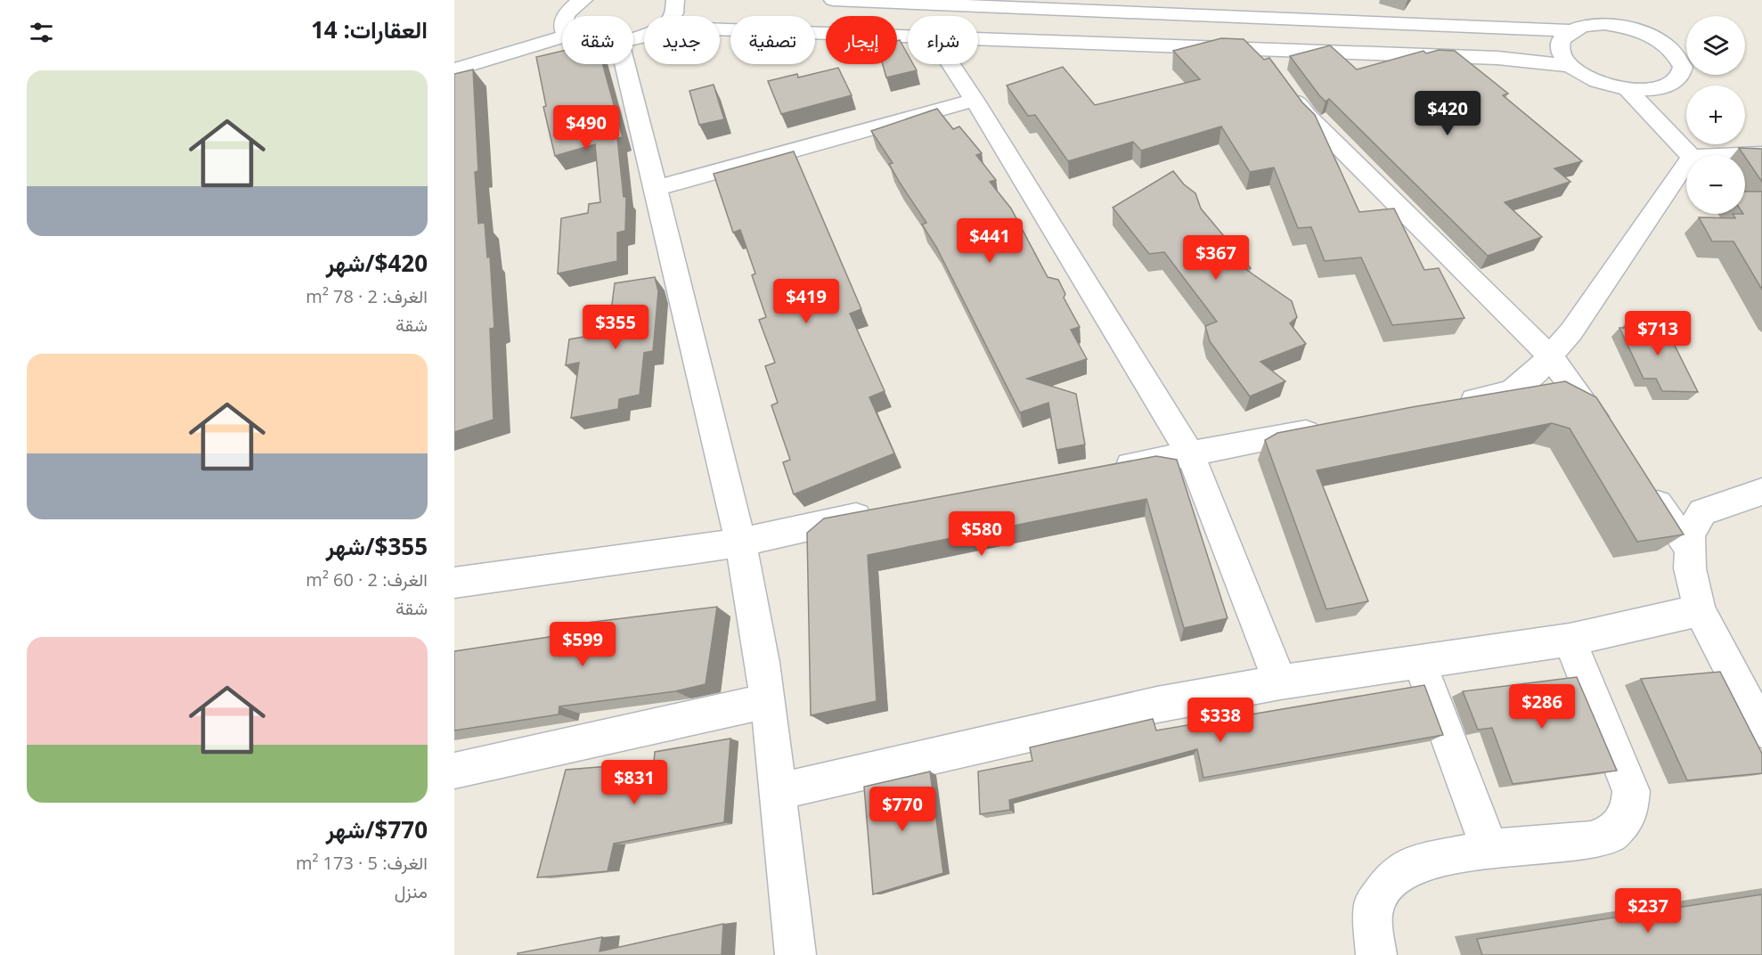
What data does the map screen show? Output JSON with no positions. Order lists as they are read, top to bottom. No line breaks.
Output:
{"page":{"heading":"العقارات: 14","map_buttons":["+","−"],"chip":["شراء","إيجار","تصفية","جديد","شقة"],"list":[{"name":"$420/شهر","note":"الغرف: 2 · 78 m² · شقة"},{"name":"$355/شهر","note":"الغرف: 2 · 60 m² · شقة"},{"name":"$770/شهر","note":"الغرف: 5 · 173 m² · منزل"}],"price":["$420","$490","$441","$367","$419","$355","$713","$580","$599","$286","$338","$831","$770","$237"]}}
